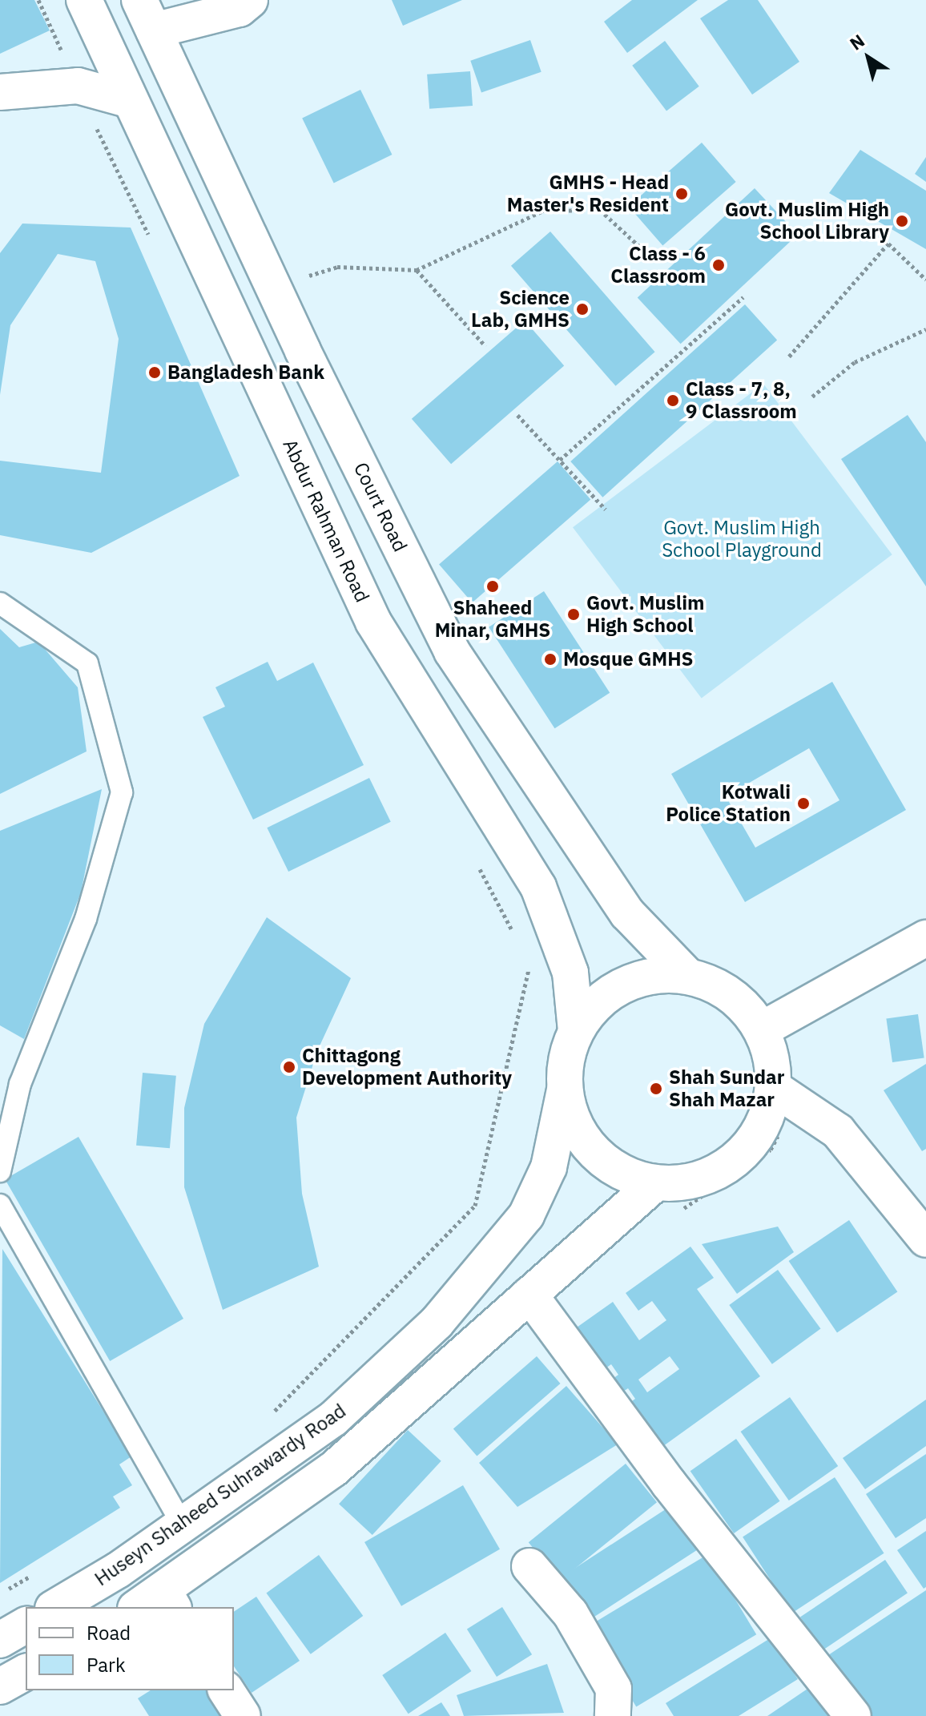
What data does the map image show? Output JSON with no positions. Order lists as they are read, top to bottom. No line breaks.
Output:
{"streets":{"main road":["Court Road","Abdur Rahman Road","Huseyn Shaheed Suhrawardy Road"]},"crossings":[["Court Road","Abdur Rahman Road"],["Court Road","Huseyn Shaheed Suhrawardy Road"],["Abdur Rahman Road","Huseyn Shaheed Suhrawardy Road"]],"parks":["Govt. Muslim High School Playground"],"places":["GMHS - Head Master's Resident","Govt. Muslim High School Library","Class - 6 Classroom","Science Lab, GMHS","Bangladesh Bank","Class - 7, 8, 9 Classroom","Shaheed Minar, GMHS","Govt. Muslim High School","Mosque GMHS","Kotwali Police Station","Chittagong Development Authority","Shah Sundar Shah Mazar"],"legend":["Road","Park"],"north":"top left"}
